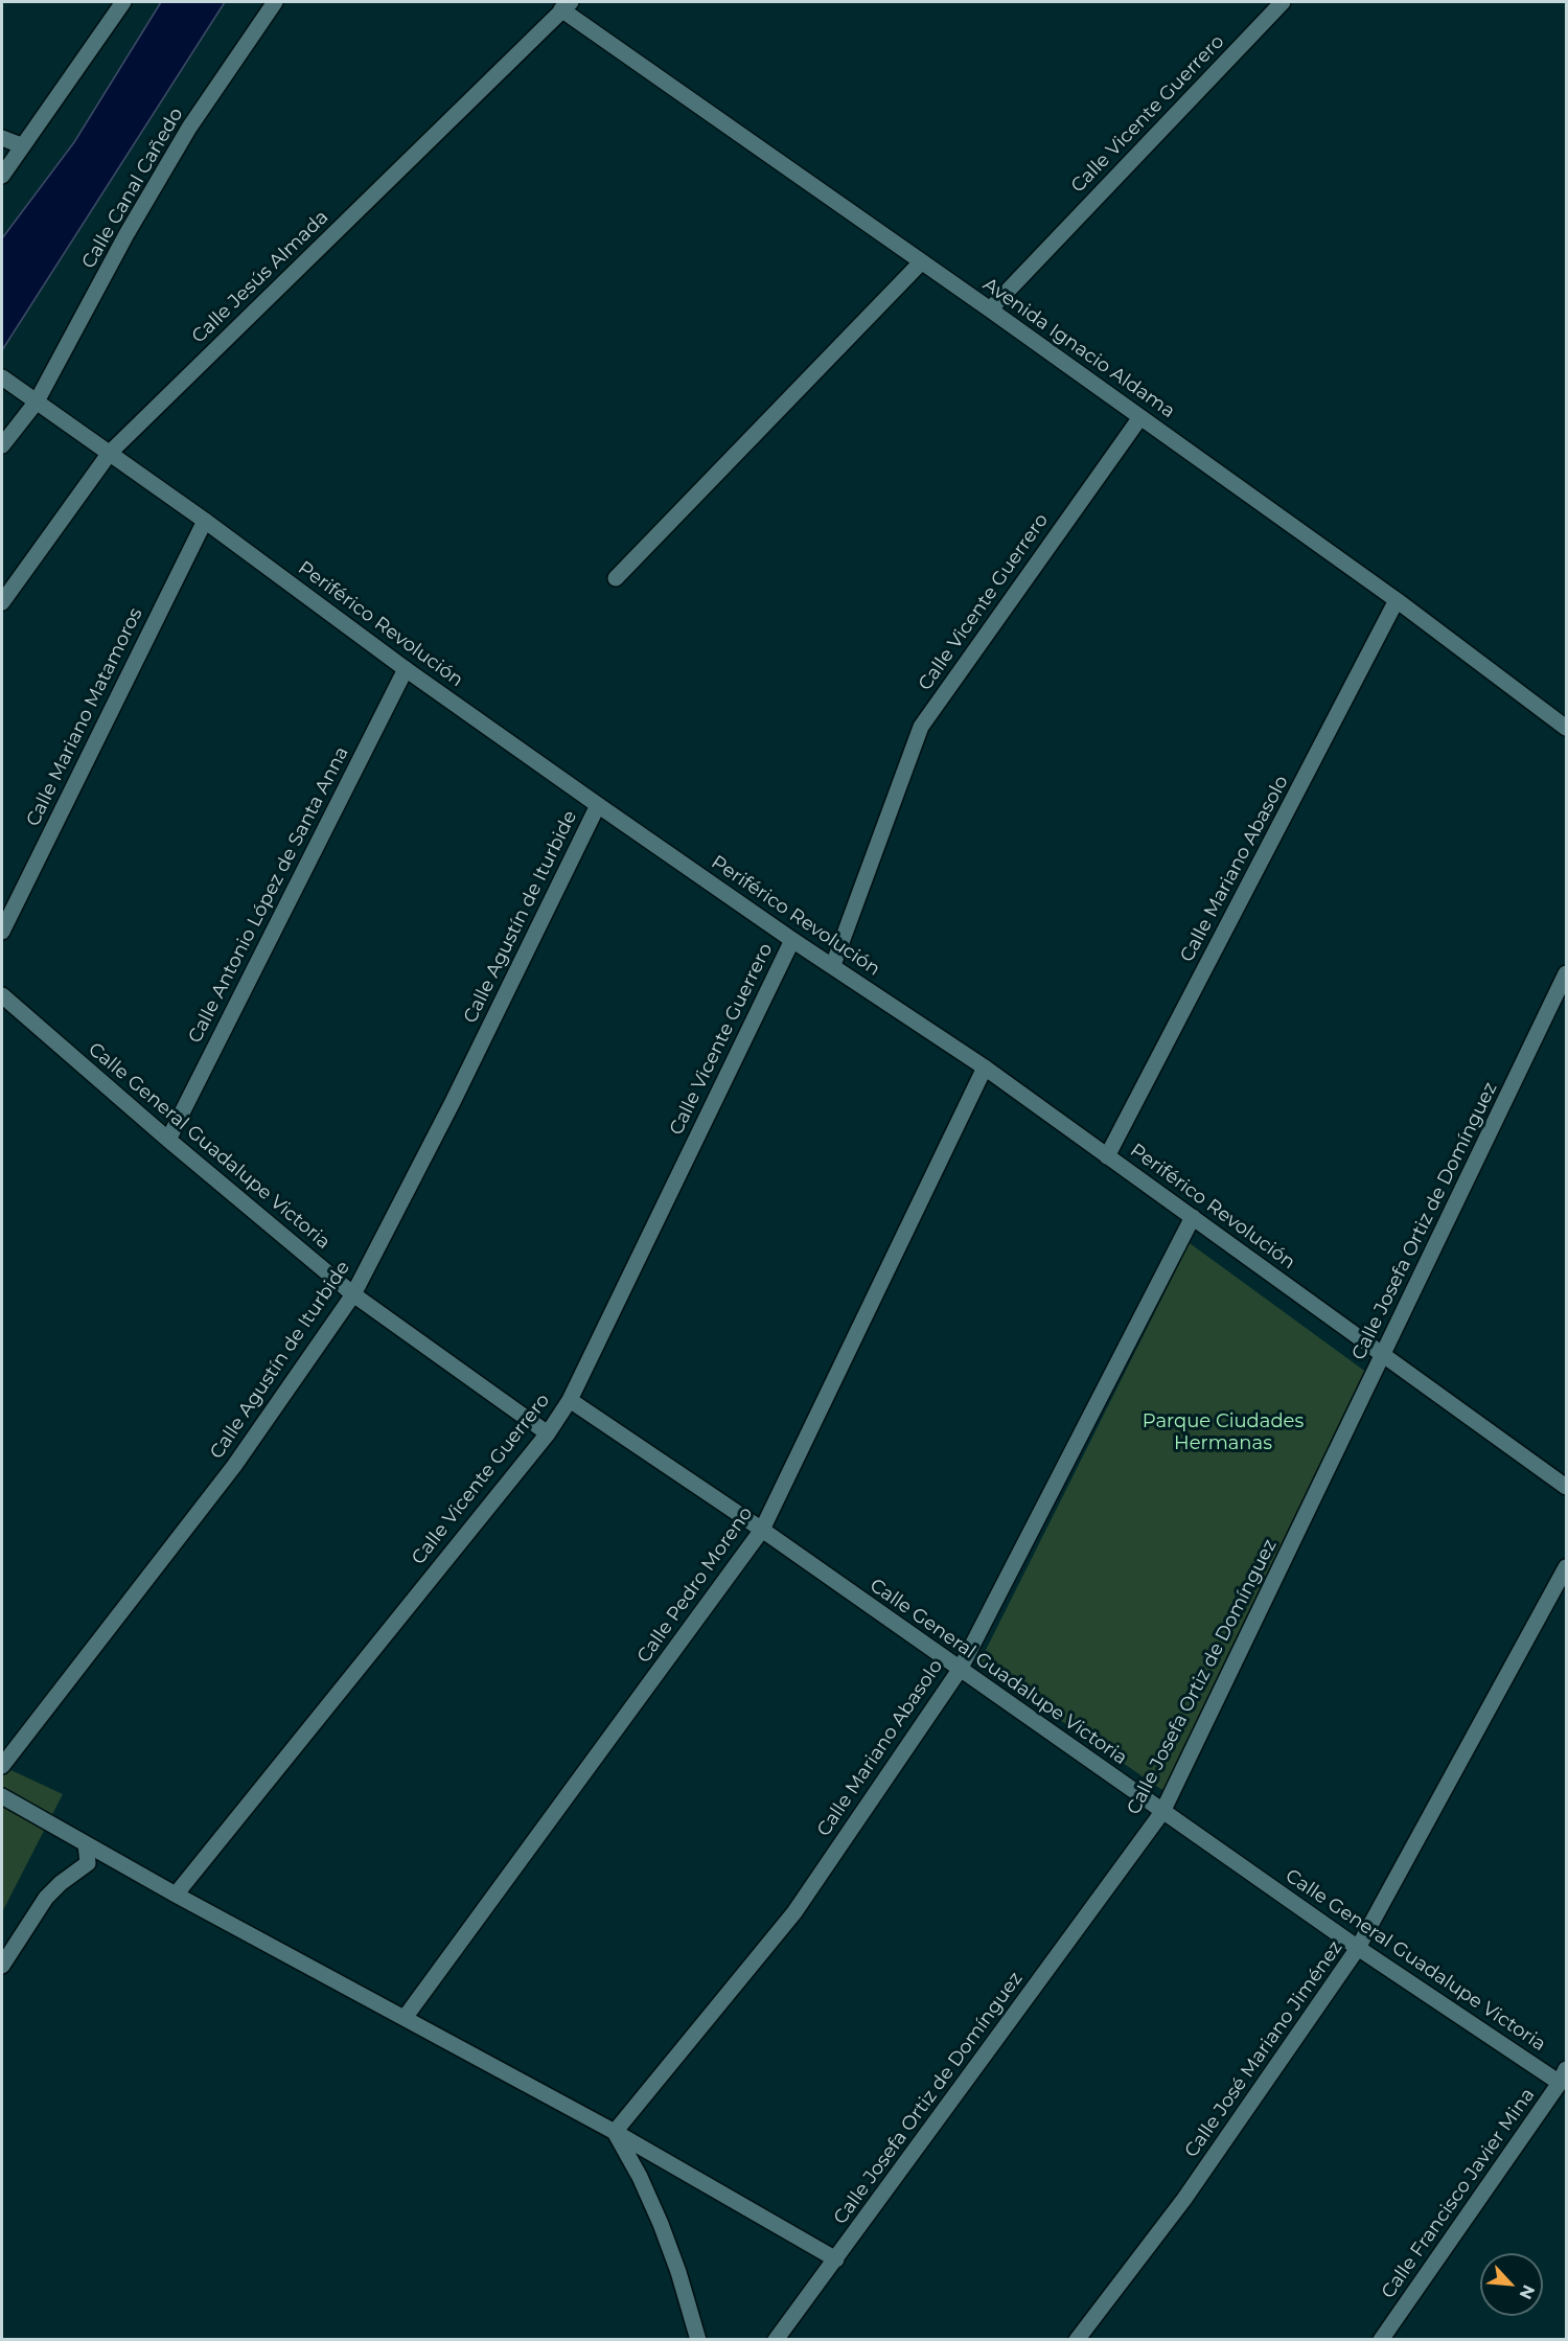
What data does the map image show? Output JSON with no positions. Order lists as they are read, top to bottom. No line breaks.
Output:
{"streets":{"street":["Calle Vicente Guerrero","Calle Canal Cañedo","Calle Jesús Almada","Avenida Ignacio Aldama","Periférico Revolución","Calle Mariano Matamoros","Calle Mariano Abasolo","Calle Antonio López de Santa Anna","Calle Agustín de Iturbide","Calle General Guadalupe Victoria","Calle Josefa Ortiz de Domínguez","Calle Pedro Moreno","Calle José Mariano Jiménez","Calle Francisco Javier Mina"]},"crossings":[["Calle Vicente Guerrero","Avenida Ignacio Aldama"],["Calle Vicente Guerrero","Periférico Revolución"],["Calle Vicente Guerrero","Calle General Guadalupe Victoria"],["Calle Canal Cañedo","Periférico Revolución"],["Calle Jesús Almada","Avenida Ignacio Aldama"],["Calle Jesús Almada","Periférico Revolución"],["Avenida Ignacio Aldama","Calle Mariano Abasolo"],["Periférico Revolución","Calle Mariano Matamoros"],["Periférico Revolución","Calle Mariano Abasolo"],["Periférico Revolución","Calle Antonio López de Santa Anna"],["Periférico Revolución","Calle Agustín de Iturbide"],["Periférico Revolución","Calle Josefa Ortiz de Domínguez"],["Periférico Revolución","Calle Pedro Moreno"],["Calle Mariano Abasolo","Calle General Guadalupe Victoria"],["Calle Antonio López de Santa Anna","Calle General Guadalupe Victoria"],["Calle Agustín de Iturbide","Calle General Guadalupe Victoria"],["Calle General Guadalupe Victoria","Calle Josefa Ortiz de Domínguez"],["Calle General Guadalupe Victoria","Calle Pedro Moreno"],["Calle General Guadalupe Victoria","Calle José Mariano Jiménez"],["Calle General Guadalupe Victoria","Calle Francisco Javier Mina"]],"parks":["Parque Ciudades Hermanas"],"north":"bottom right"}
